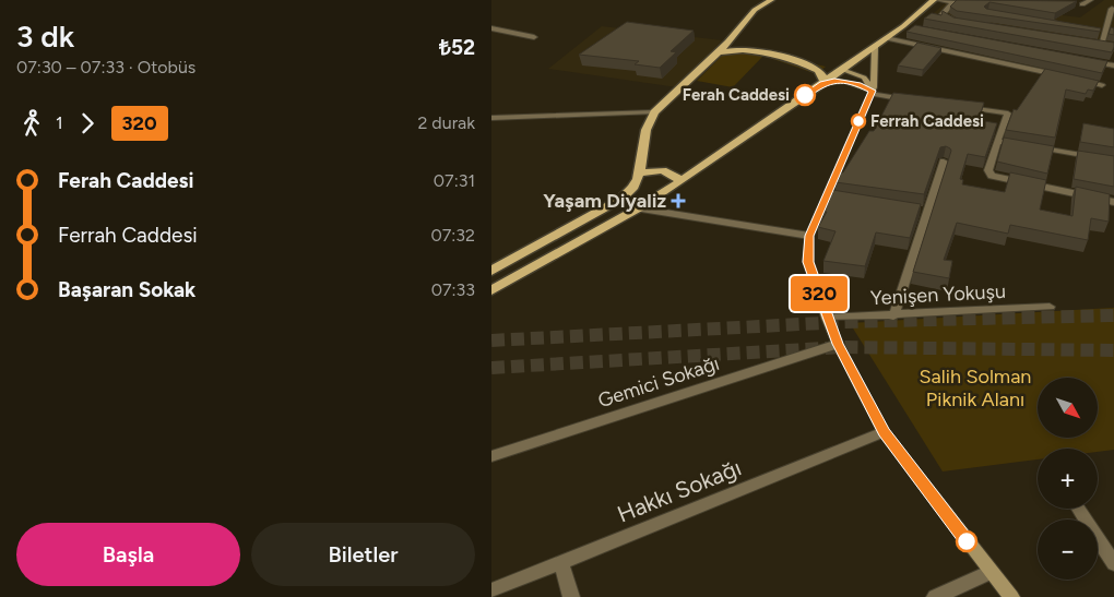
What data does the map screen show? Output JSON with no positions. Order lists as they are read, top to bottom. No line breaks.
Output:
{"streets":{"street":["Yenişen Yokuşu","Gemici Sokağı","Hakkı Sokağı"]},"parks":["Salih Solman Piknik Alanı"],"places":{"other":["Ferah Caddesi","Ferrah Caddesi"],"health":["Yaşam Diyaliz"]},"lines":["bus line 320"],"north":"bottom right","page":{"heading":["3 dk","07:30 – 07:33 · Otobüs","₺52"],"on_map":"320","legs":["1","320","2 durak"],"list":[{"name":"Ferah Caddesi","value":"07:31"},{"name":"Ferrah Caddesi","value":"07:32"},{"name":"Başaran Sokak","value":"07:33"}],"map_buttons":["+","−"],"buttons":["Başla","Biletler"]}}
